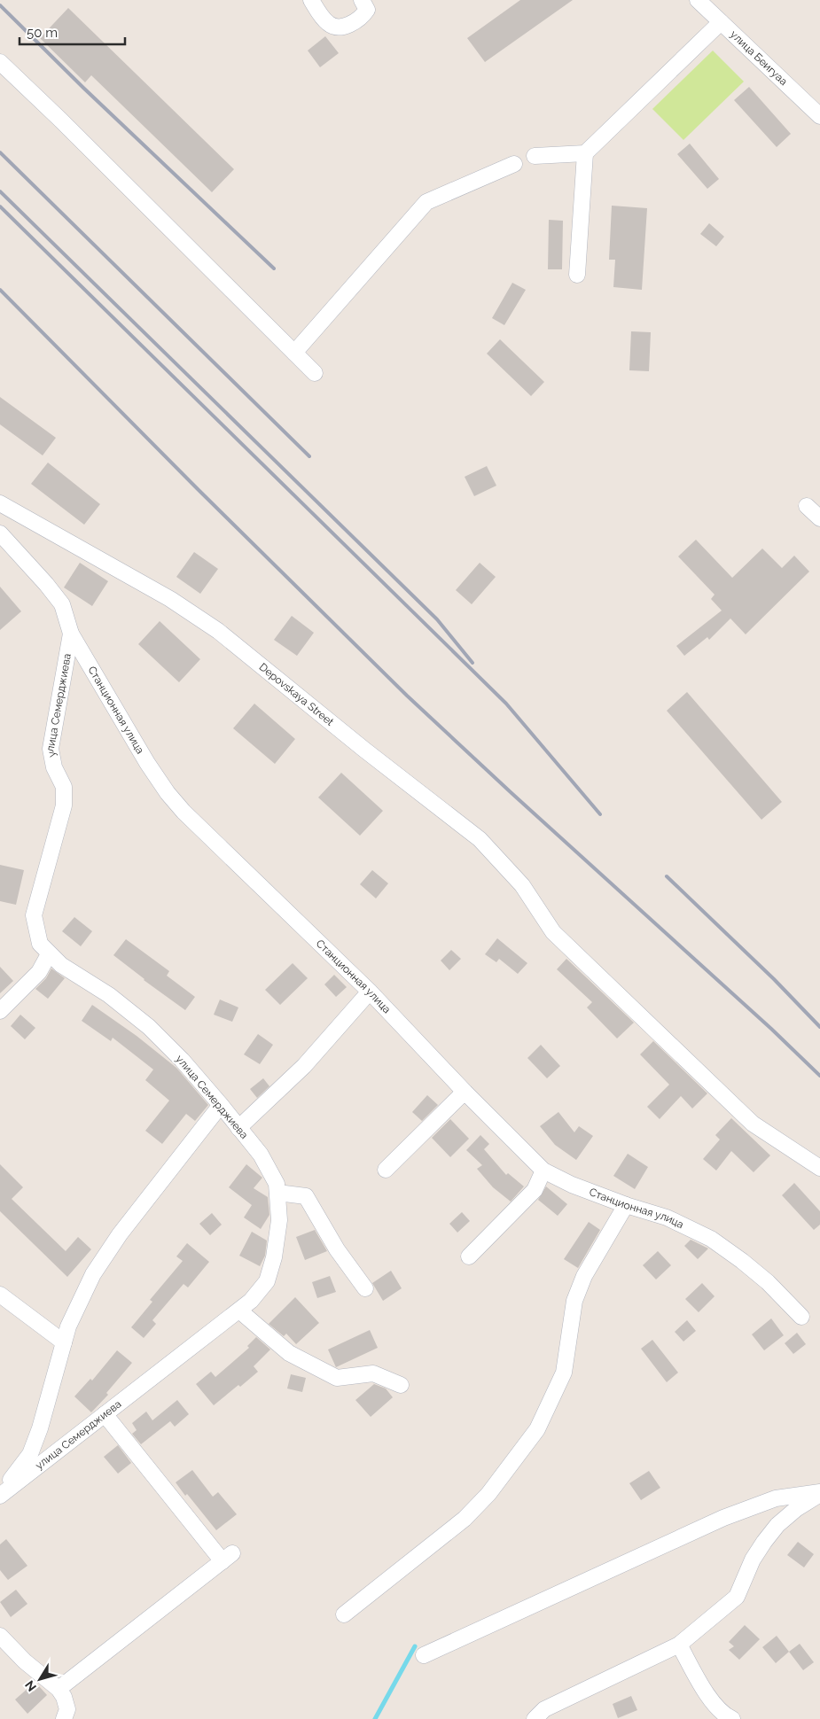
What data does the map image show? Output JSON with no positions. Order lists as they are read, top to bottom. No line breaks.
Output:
{"streets":{"street":["улица Беигуаа","Depovskaya Street","улица Семерджиева","Станционная улица"]},"crossings":[["улица Семерджиева","Станционная улица"]],"scale_bar":"50 m","north":"bottom left"}
